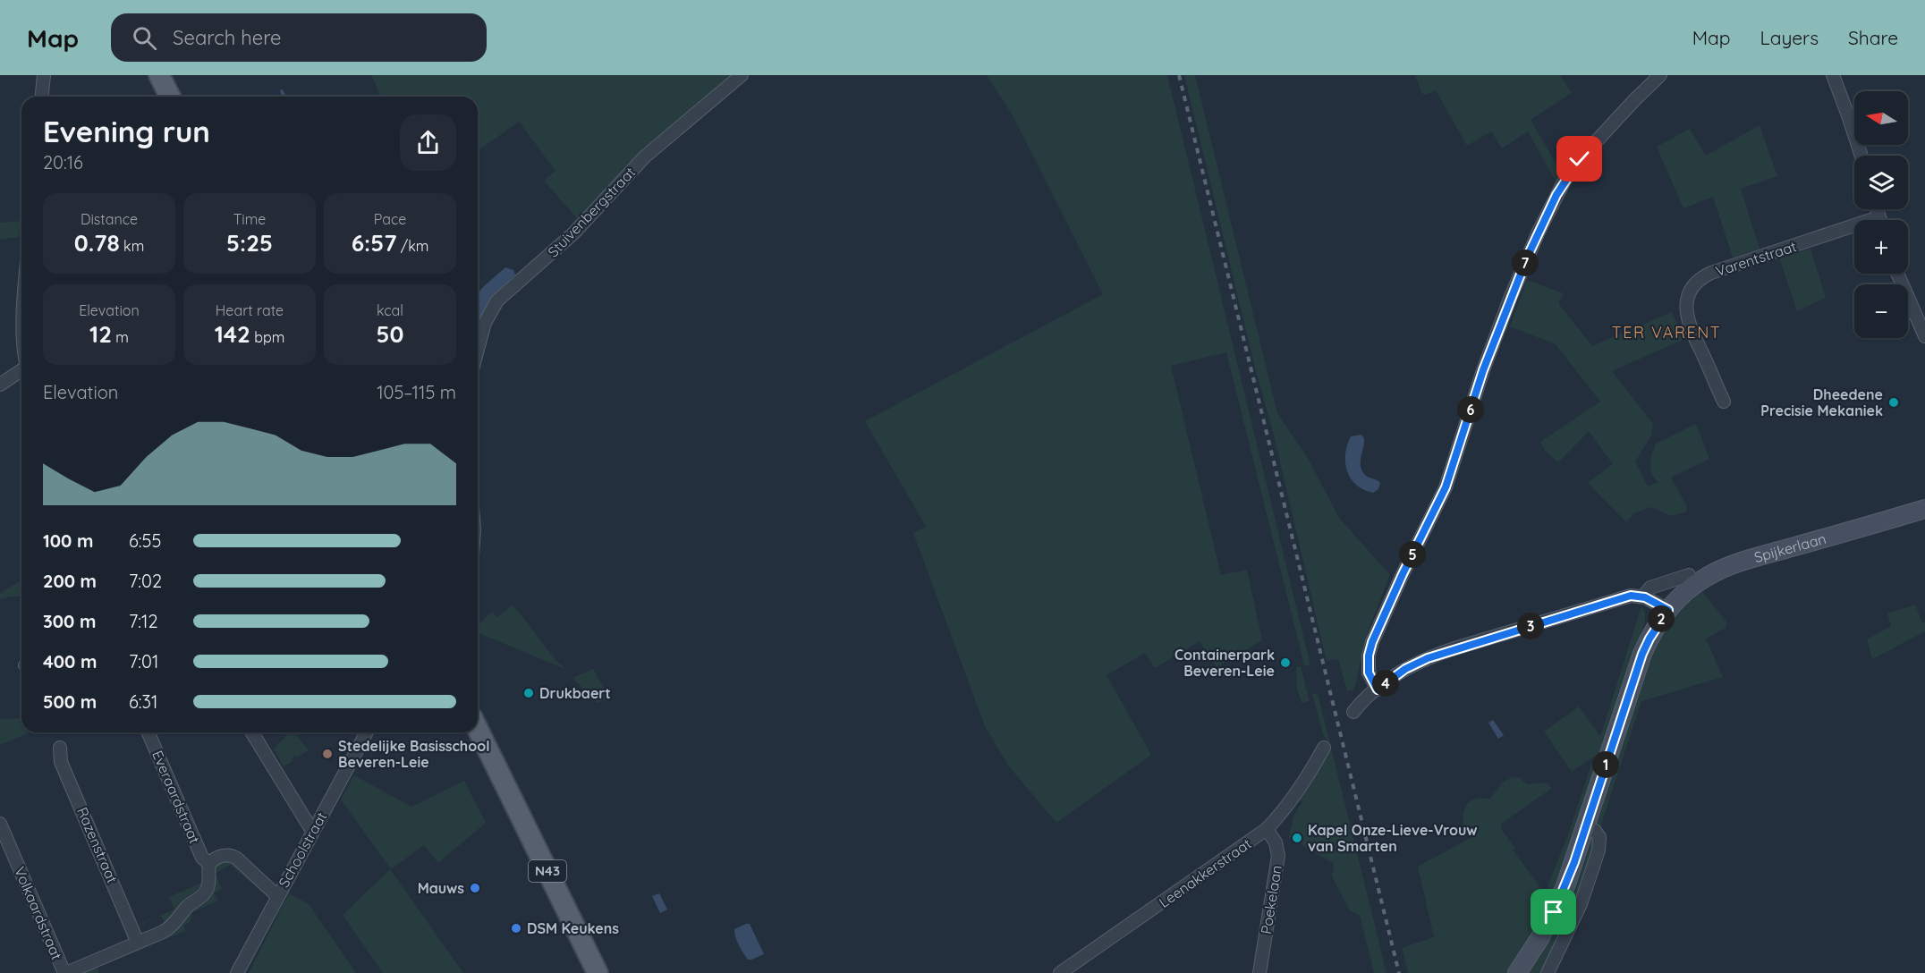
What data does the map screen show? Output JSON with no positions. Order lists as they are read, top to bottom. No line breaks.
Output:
{"streets":{"main road":["N43"],"street":["Stuivenbergstraat","Varentstraat","Spijkerlaan","Everaardstraat","Razenstraat","Schoolstraat","Leenakkerstraat","Poekelaan","Volkaardstraat"]},"crossings":[["Leenakkerstraat","Poekelaan"]],"districts":["TER VARENT"],"places":["Dheedene Precisie Mekaniek","Containerpark Beveren-Leie","Drukbaert","Stedelijke Basisschool Beveren-Leie","Kapel Onze-Lieve-Vrouw van Smarten","Mauws","DSM Keukens"],"north":"left","page":{"header":"Map","search":"Search here","nav":["Map","Layers","Share"],"map_buttons":["+","−"],"heading":["Evening run","20:16"],"stats":[["Distance","0.78 km"],["Time","5:25"],["Pace","6:57 /km"],["Elevation","12 m"],["Heart rate","142 bpm"],["kcal","50"]],"pins":["7","6","5","2","3","4","1"],"chart":["Elevation","105–115 m"],"list":[{"name":"100 m","note":"6:55"},{"name":"200 m","note":"7:02"},{"name":"300 m","note":"7:12"},{"name":"400 m","note":"7:01"},{"name":"500 m","note":"6:31"}]}}
